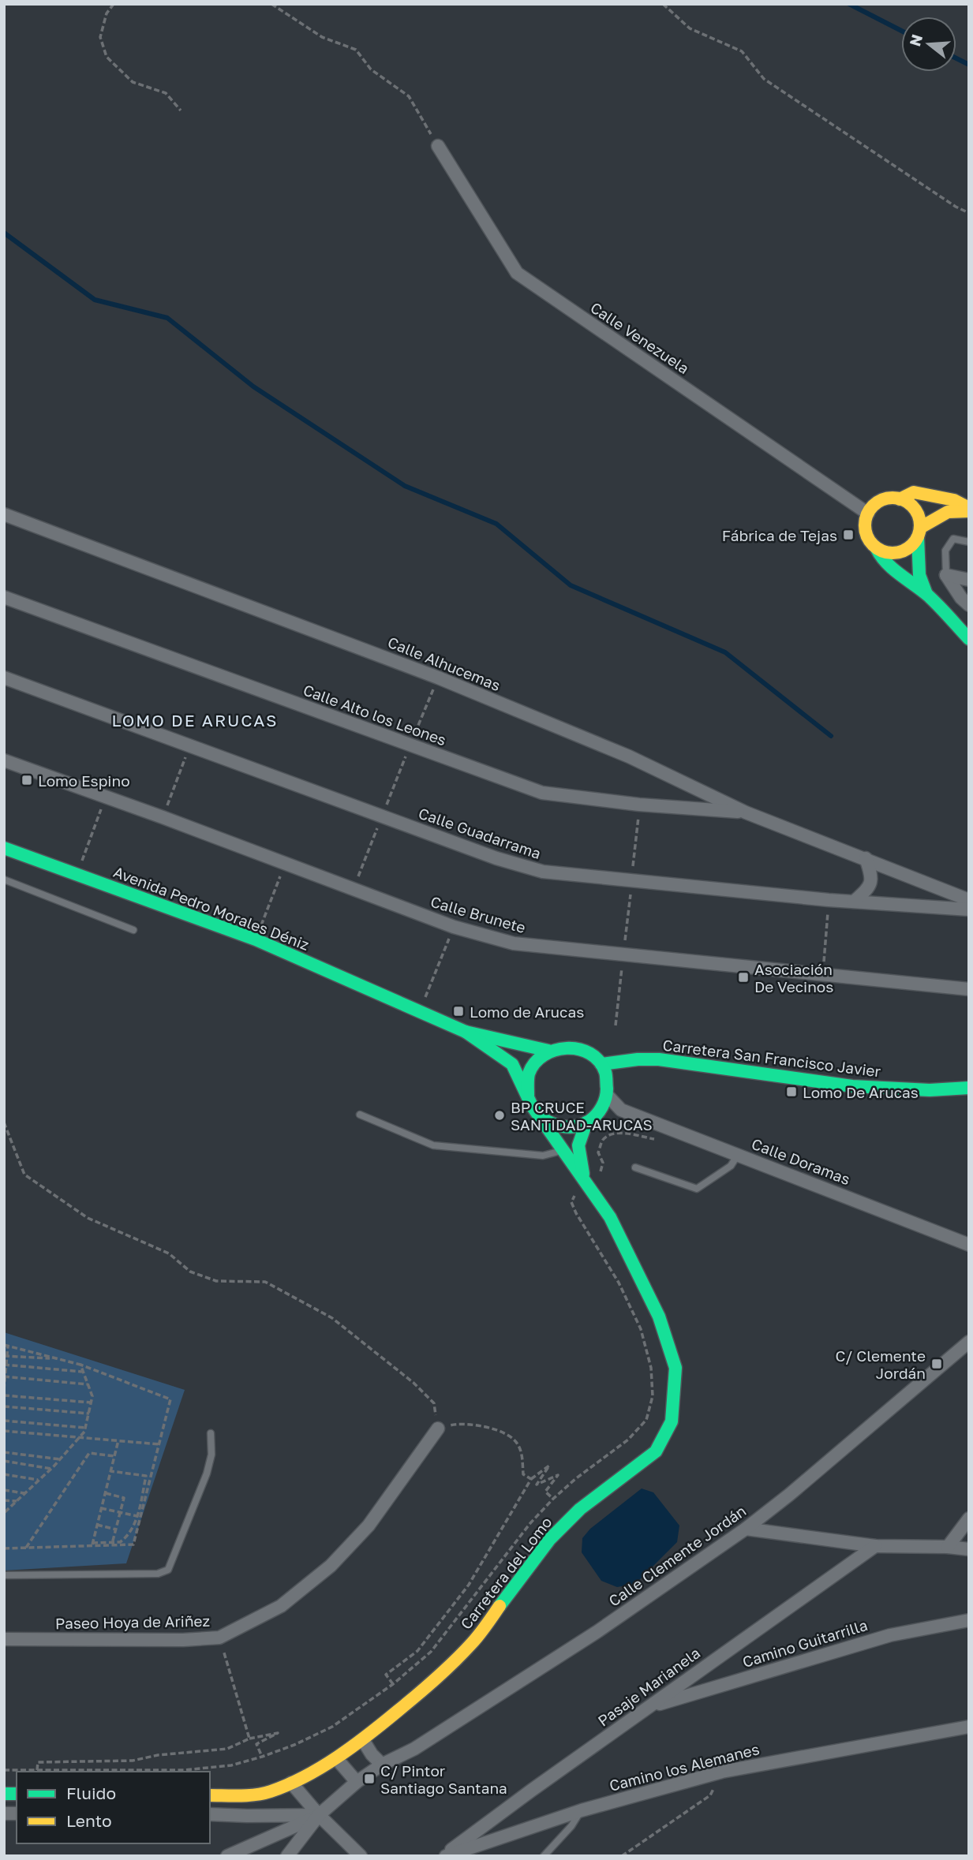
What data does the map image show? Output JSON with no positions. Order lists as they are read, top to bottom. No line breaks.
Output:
{"streets":{"main road":["Avenida Pedro Morales Déniz","Carretera San Francisco Javier","Carretera del Lomo"],"street":["Calle Venezuela","Calle Alhucemas","Calle Alto los Leones","Calle Guadarrama","Calle Brunete","Calle Doramas","Calle Clemente Jordán","Paseo Hoya de Ariñez","Camino Guitarrilla","Pasaje Marianela","Camino los Alemanes"]},"crossings":[["Calle Alhucemas","Calle Alto los Leones"],["Avenida Pedro Morales Déniz","Carretera del Lomo"],["Carretera San Francisco Javier","Carretera del Lomo"],["Camino Guitarrilla","Pasaje Marianela"],["Pasaje Marianela","Camino los Alemanes"]],"districts":["LOMO DE ARUCAS"],"places":{"transit":["Fábrica de Tejas","Lomo Espino","Asociación De Vecinos","Lomo de Arucas","Lomo De Arucas","C/ Clemente Jordán","C/ Pintor Santiago Santana"],"other":["BP CRUCE SANTIDAD-ARUCAS"]},"legend":["Fluido","Lento"],"north":"left"}
